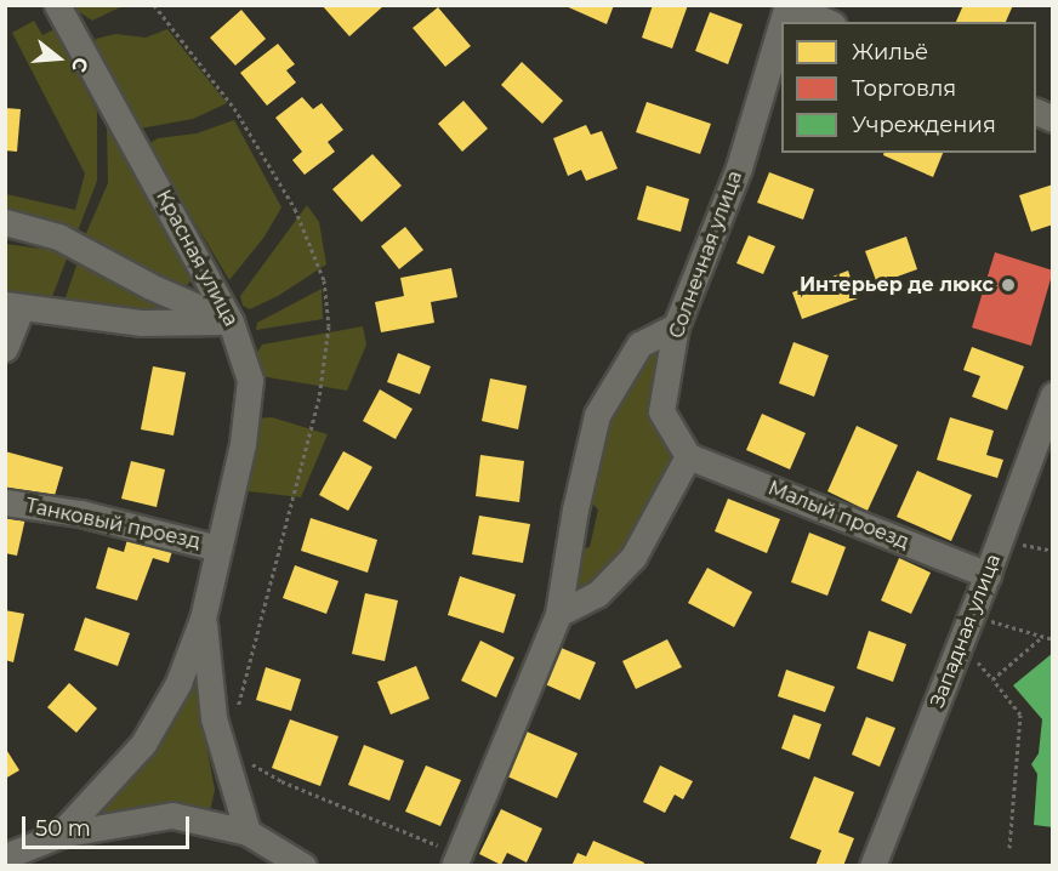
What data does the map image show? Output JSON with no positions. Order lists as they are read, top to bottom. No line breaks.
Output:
{"streets":{"street":["Солнечная улица","Красная улица","Малый проезд","Танковый проезд","Западная улица"]},"crossings":[["Солнечная улица","Малый проезд"],["Красная улица","Танковый проезд"],["Малый проезд","Западная улица"]],"places":["Интерьер де люкс"],"legend":["Жильё","Торговля","Учреждения"],"scale_bar":"50 m","north":"right"}
